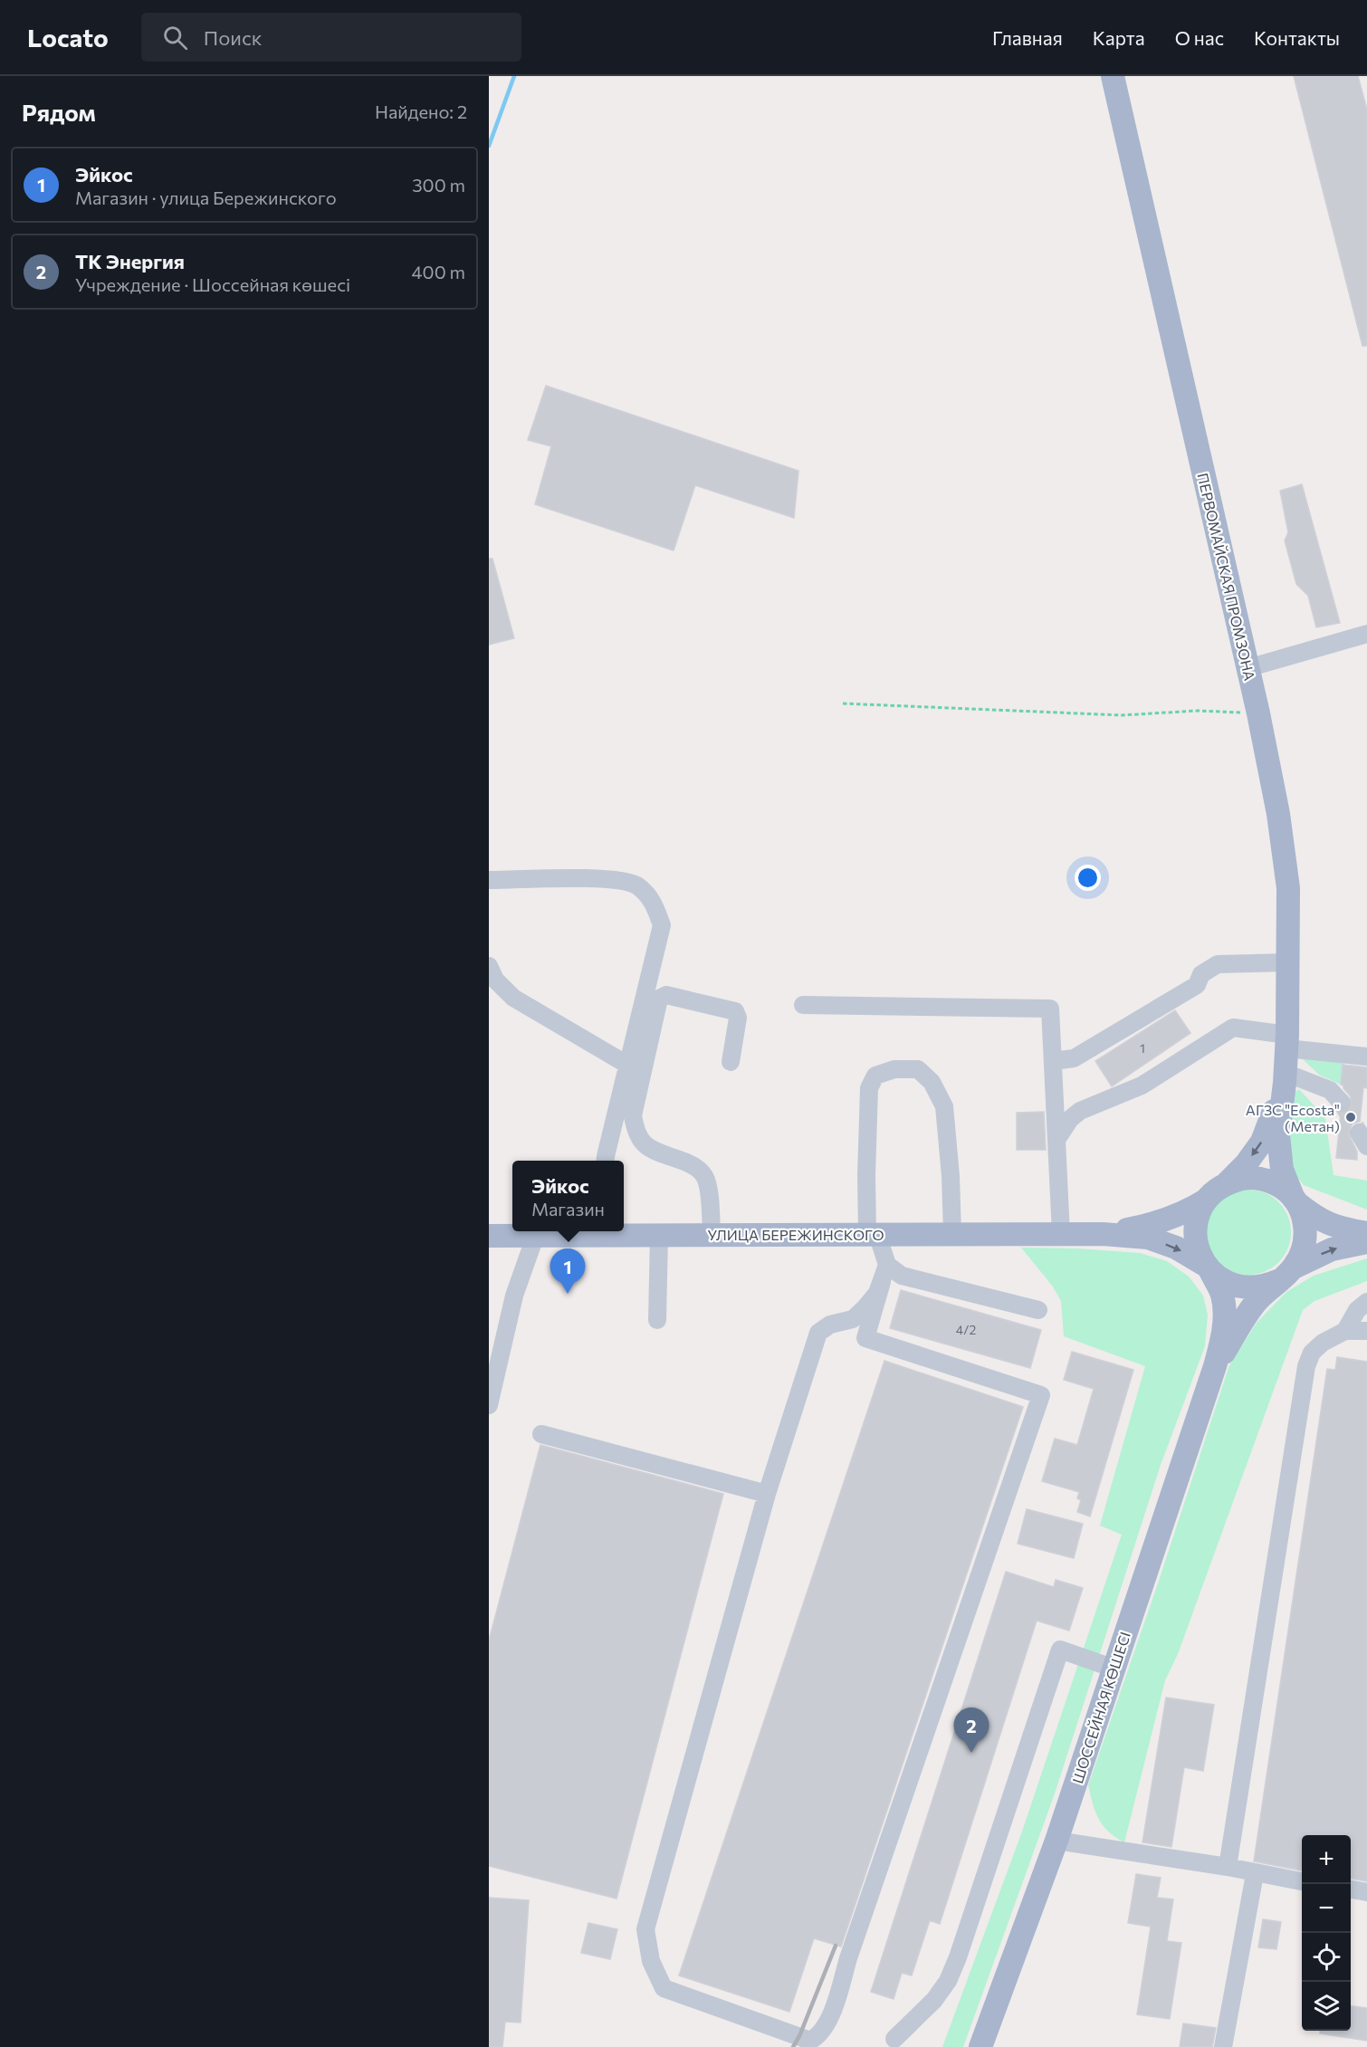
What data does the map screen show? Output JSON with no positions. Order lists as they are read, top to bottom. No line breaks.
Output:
{"streets":{"main road":["ПЕРВОМАЙСКАЯ ПРОМЗОНА","УЛИЦА БЕРЕЖИНСКОГО","ШОССЕЙНАЯ КӨШЕСІ"]},"places":["АГЗС \"Ecosta\" (Метан)"],"house_numbers":["1","4/2"],"page":{"header":"Locato","search":"Поиск","nav":["Главная","Карта","О нас","Контакты"],"heading":["Рядом","Найдено: 2"],"list":[{"mark":"1","name":"Эйкос","note":"Магазин · улица Бережинского","value":"300 m"},{"mark":"2","name":"ТК Энергия","note":"Учреждение · Шоссейная көшесі","value":"400 m"}],"popup":["Эйкос","Магазин"],"pins":["1","2"],"map_buttons":["+","−"]}}
